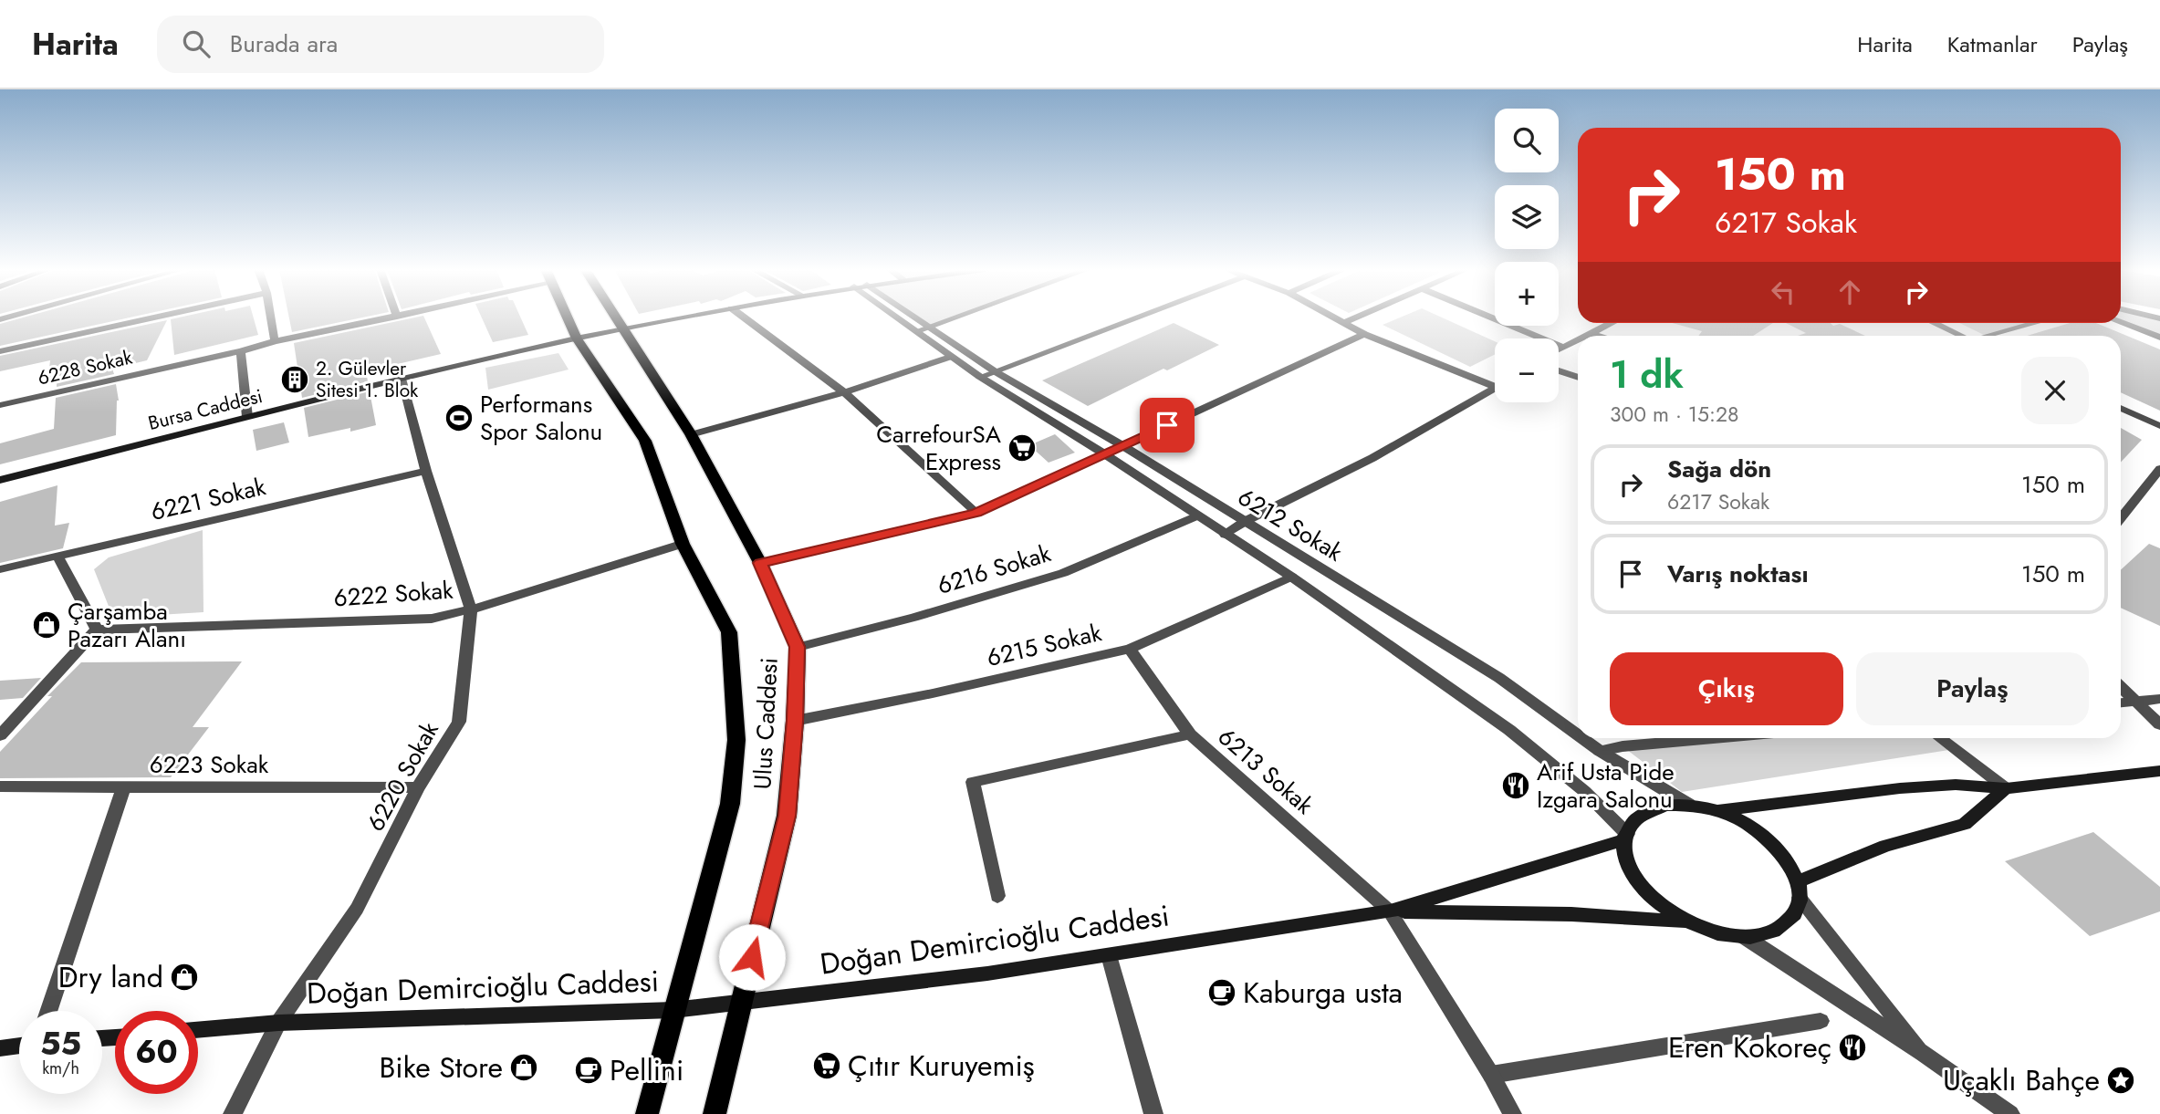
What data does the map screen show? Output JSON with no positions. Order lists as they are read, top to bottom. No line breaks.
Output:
{"streets":{"main road":["Bursa Caddesi","Ulus Caddesi","Doğan Demircioğlu Caddesi"],"street":["6228 Sokak","6221 Sokak","6212 Sokak","6216 Sokak","6222 Sokak","6215 Sokak","6223 Sokak","6213 Sokak","6220 Sokak"]},"crossings":[["Bursa Caddesi","Ulus Caddesi"],["Bursa Caddesi","6220 Sokak"],["6221 Sokak","6220 Sokak"],["6212 Sokak","6216 Sokak"],["6212 Sokak","6215 Sokak"],["6216 Sokak","Ulus Caddesi"],["6222 Sokak","Ulus Caddesi"],["6222 Sokak","6220 Sokak"],["6215 Sokak","Ulus Caddesi"],["6215 Sokak","6213 Sokak"],["Ulus Caddesi","Doğan Demircioğlu Caddesi"],["6223 Sokak","6220 Sokak"],["6213 Sokak","Doğan Demircioğlu Caddesi"],["6220 Sokak","Doğan Demircioğlu Caddesi"]],"places":{"building":["2. Gülevler Sitesi 1. Blok"],"sports":["Performans Spor Salonu"],"supermarket":["CarrefourSA Express","Çıtır Kuruyemiş"],"shop":["Çarşamba Pazarı Alanı","Dry land","Bike Store"],"restaurant":["Arif Usta Pide Izgara Salonu","Eren Kokoreç"],"cafe":["Kaburga usta","Pellini"],"place":["Uçaklı Bahçe"]},"page":{"header":"Harita","search":"Burada ara","nav":["Harita","Katmanlar","Paylaş"],"map_buttons":["+","−"],"turn":["150 m","6217 Sokak"],"heading":["1 dk","300 m · 15:28"],"list":[{"name":"Sağa dön","note":"6217 Sokak","value":"150 m"},{"name":"Varış noktası","value":"150 m"}],"buttons":["Çıkış","Paylaş"],"speed":"55 km/h","limit":"60"}}
